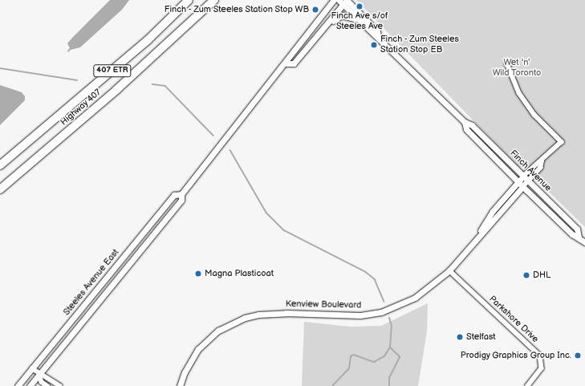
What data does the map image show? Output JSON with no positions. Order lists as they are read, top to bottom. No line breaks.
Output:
{"streets":{"highway":["407 ETR","Highway 407"],"main road":["Finch Avenue","Steeles Avenue East","Kenview Boulevard"],"street":["Parkshore Drive"]},"crossings":[["Finch Avenue","Steeles Avenue East"],["Finch Avenue","Kenview Boulevard"],["Kenview Boulevard","Parkshore Drive"]],"parks":["Wet 'n' Wild Toronto"],"places":["Finch Ave s/of Steeles Ave","Finch - Zum Steeles Station Stop WB","Finch - Zum Steeles Station Stop EB","Magna Plasticoat","DHL","Stelfast","Prodigy Graphics Group Inc."]}
